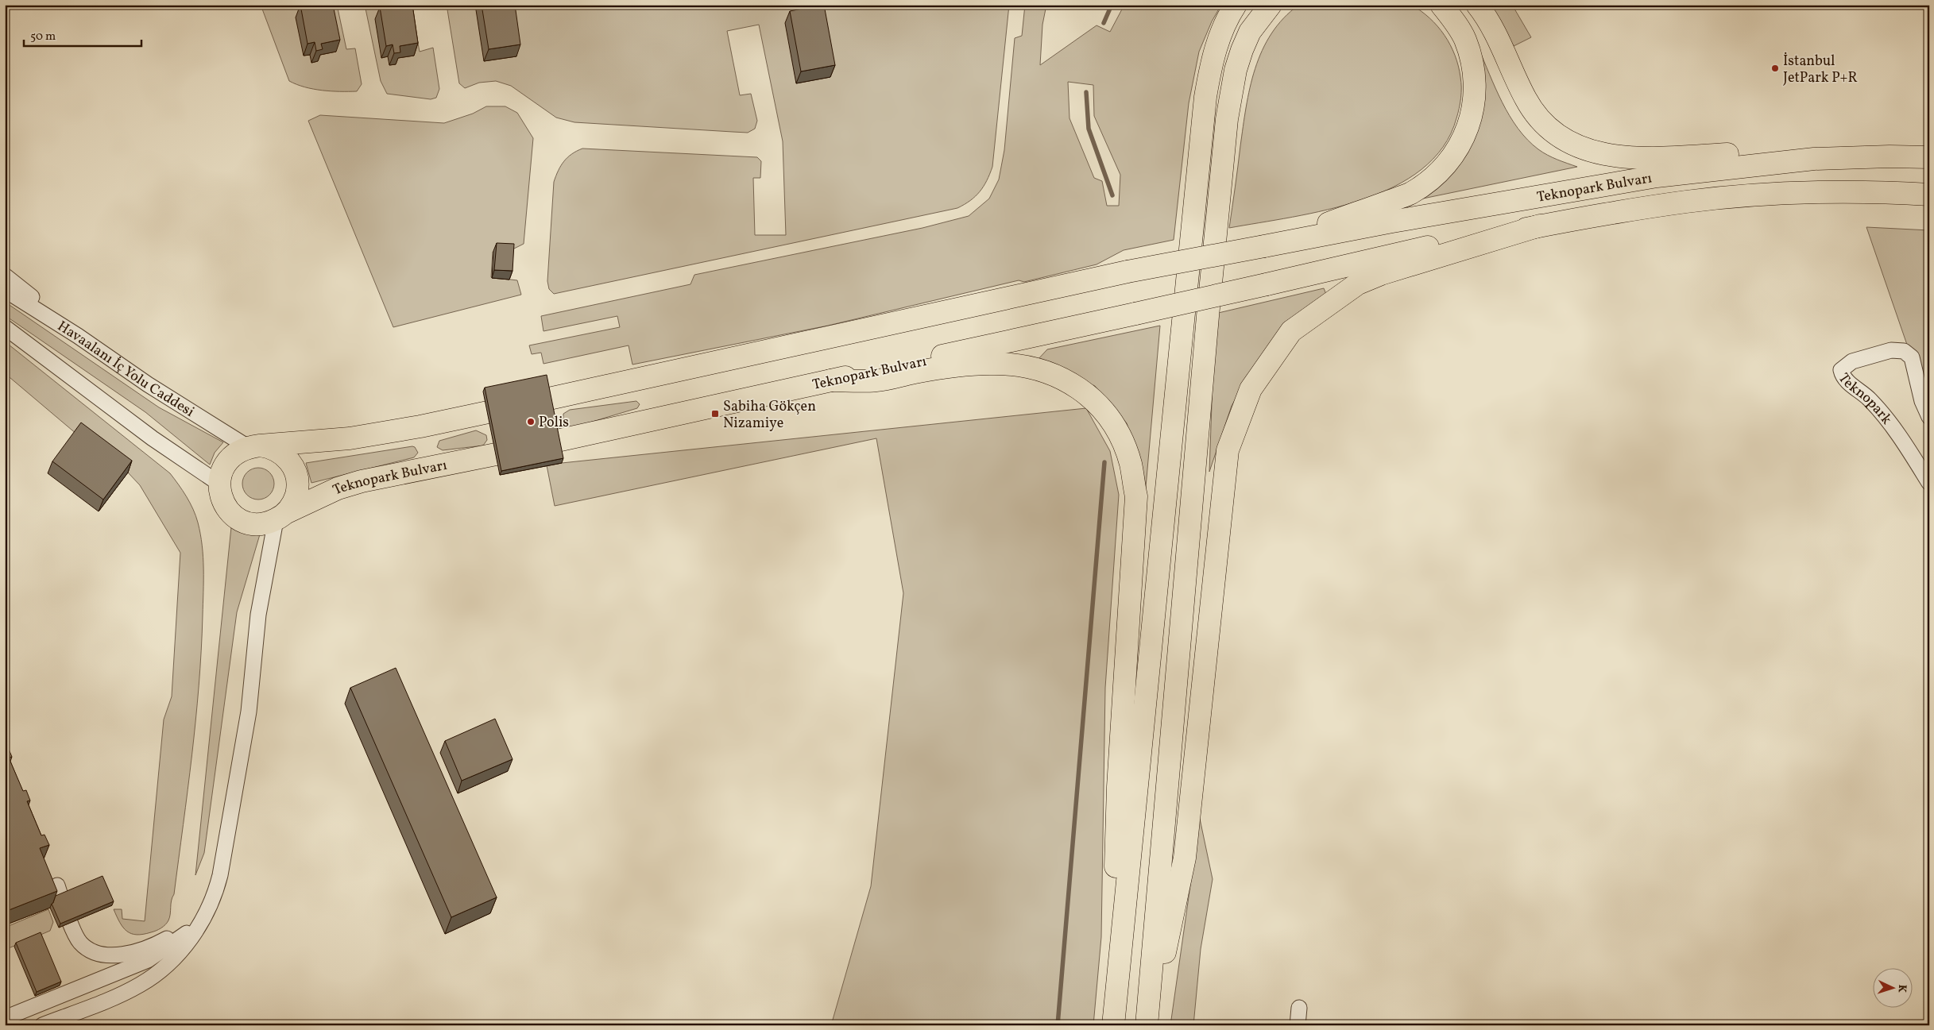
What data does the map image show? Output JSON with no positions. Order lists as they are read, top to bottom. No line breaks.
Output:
{"streets":{"highway":["Teknopark Bulvarı"],"street":["Havaalanı İç Yolu Caddesi","Teknopark"]},"crossings":[["Teknopark Bulvarı","Havaalanı İç Yolu Caddesi"]],"places":{"other":["İstanbul JetPark P+R","Polis"],"transit":["Sabiha Gökçen Nizamiye"]},"scale_bar":"50 m","north":"right"}
